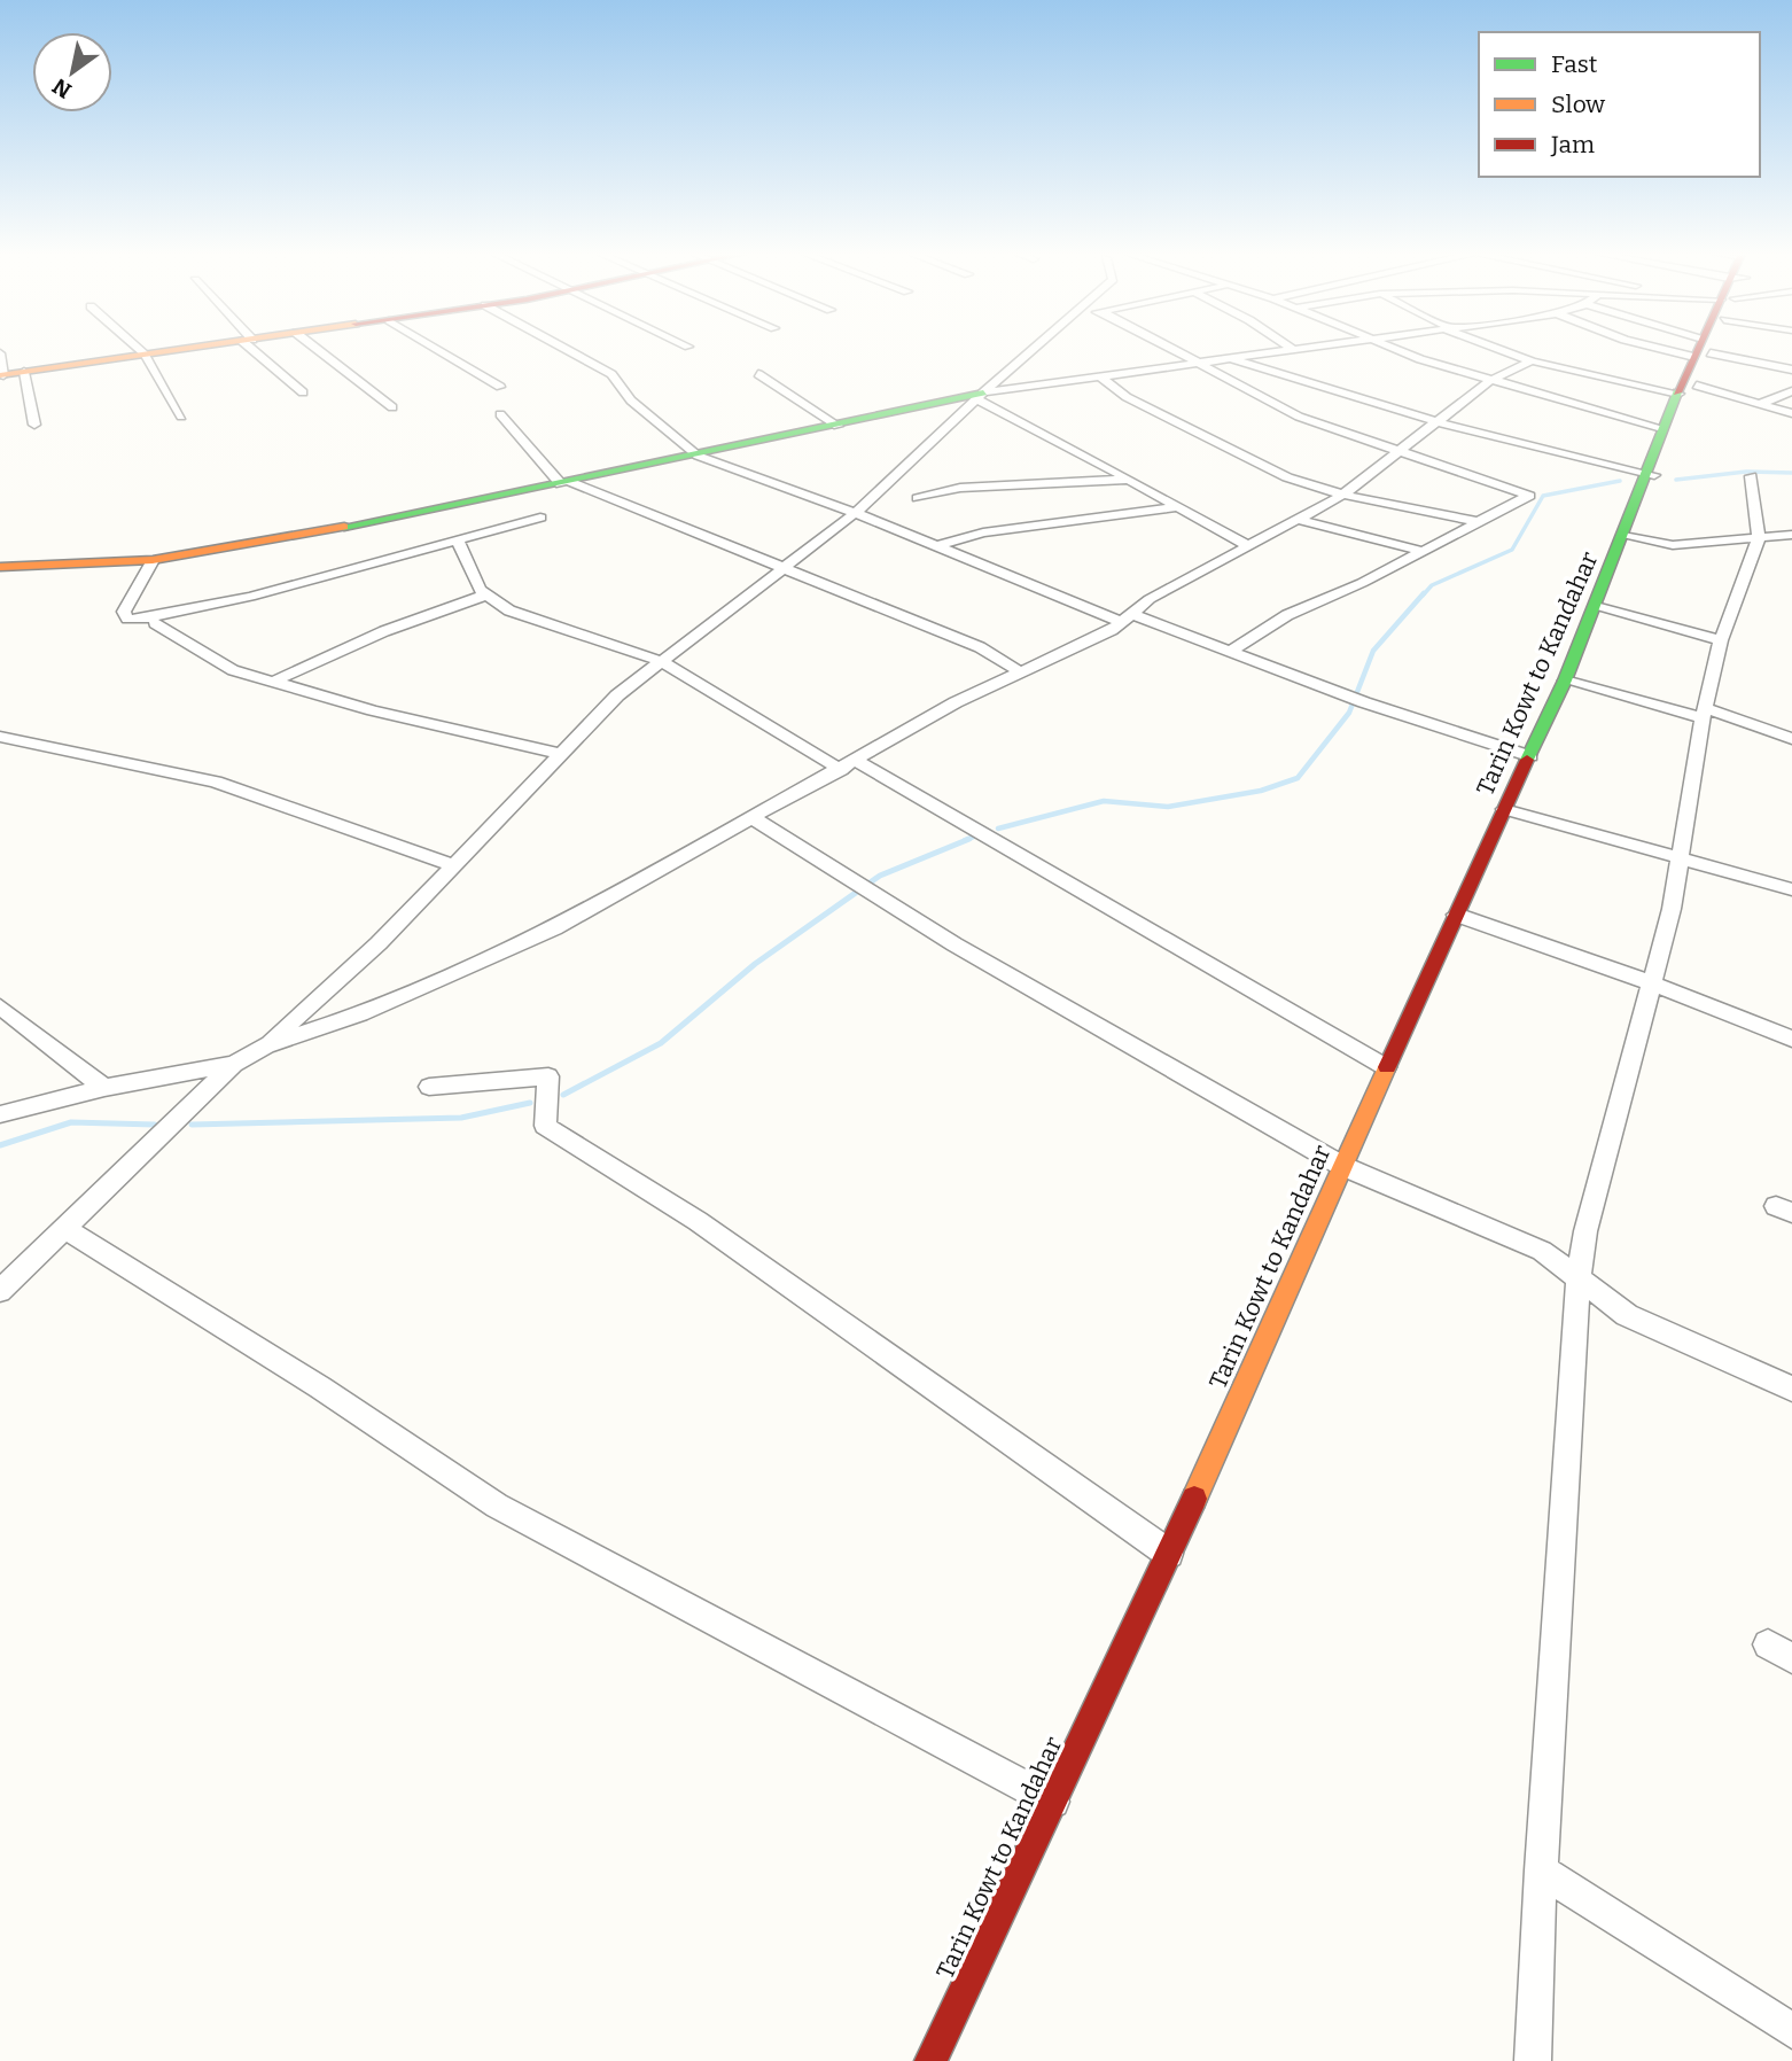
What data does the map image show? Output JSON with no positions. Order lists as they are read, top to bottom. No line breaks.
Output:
{"streets":{"main road":["Tarin Kowt to Kandahar"]},"legend":["Fast","Slow","Jam"],"north":"bottom left"}
